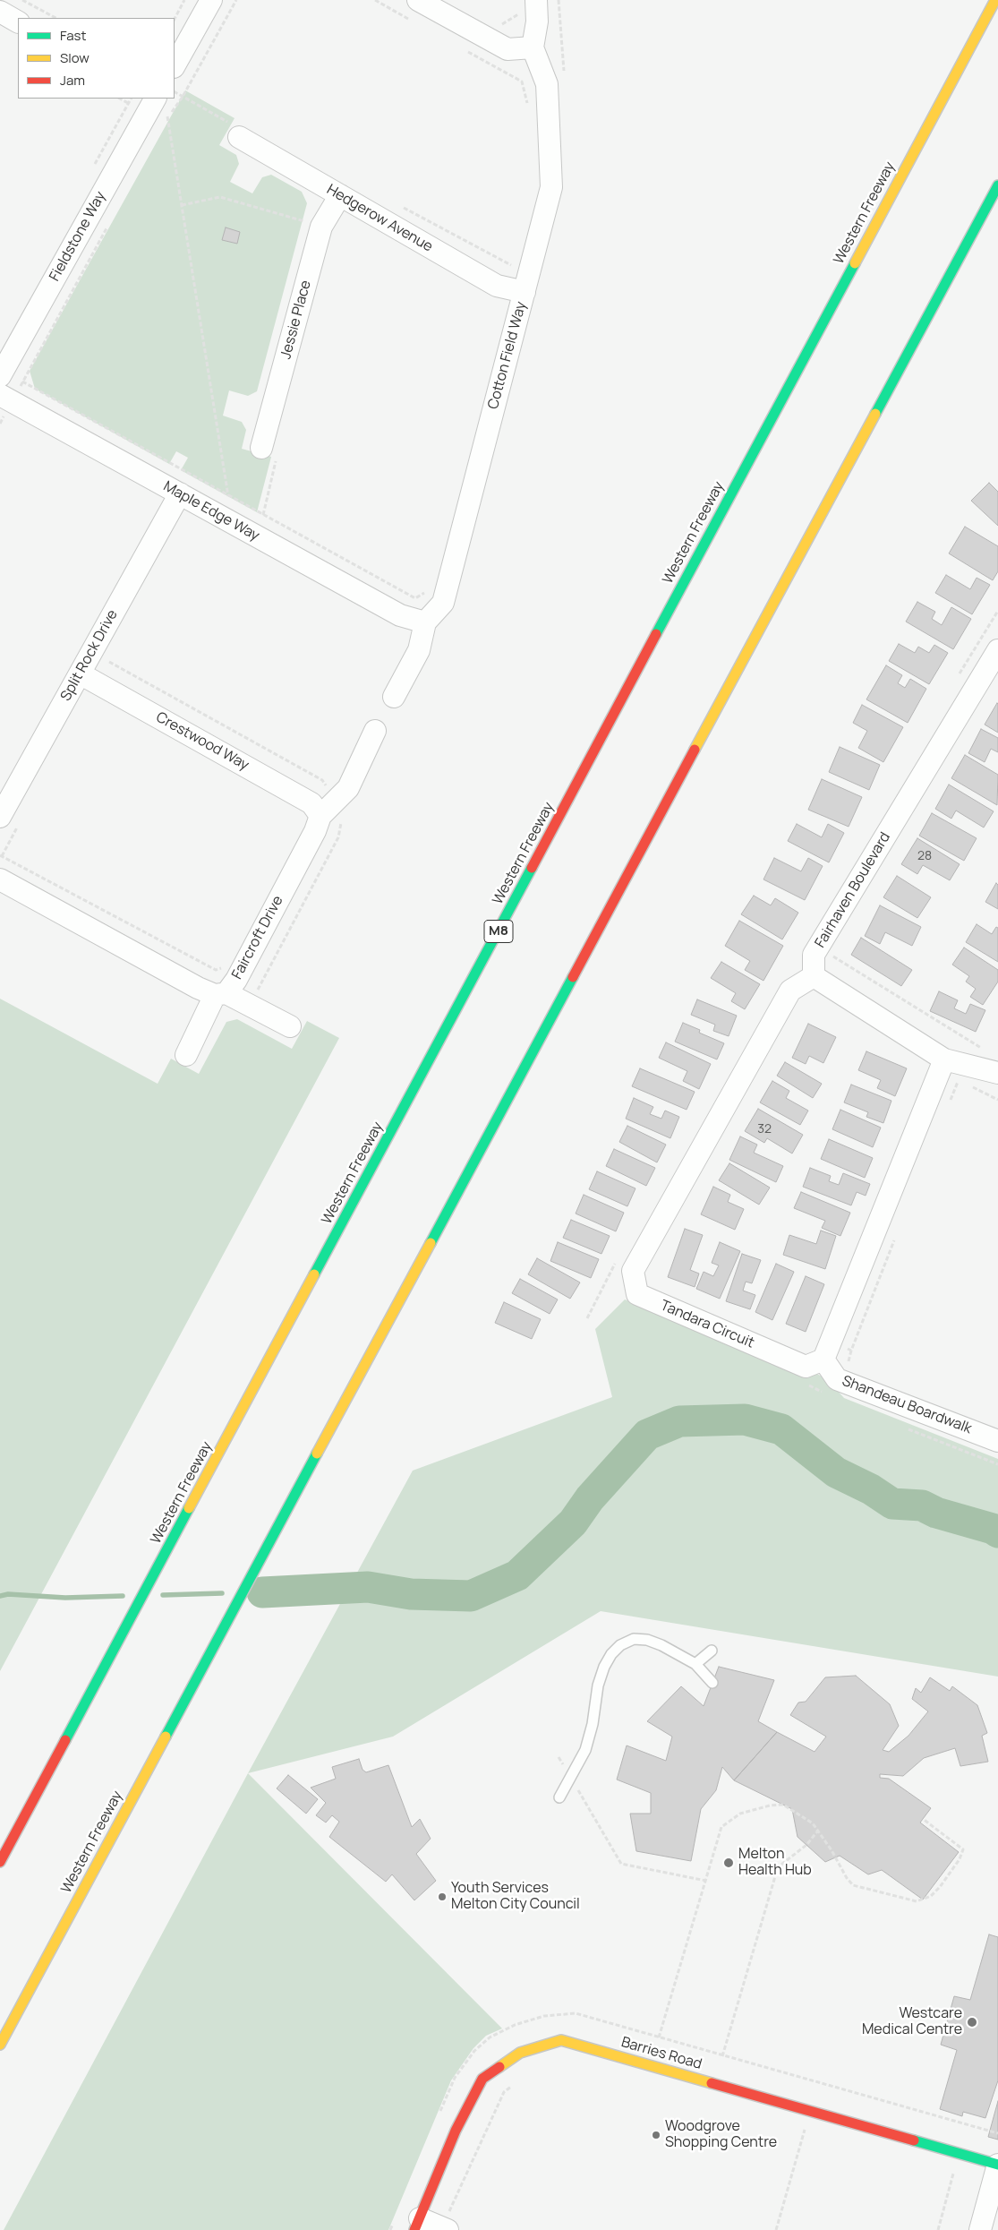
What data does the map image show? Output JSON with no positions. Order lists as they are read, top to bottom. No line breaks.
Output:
{"streets":{"main road":["Western Freeway","M8","Barries Road"],"street":["Hedgerow Avenue","Fieldstone Way","Jessie Place","Cotton Field Way","Maple Edge Way","Split Rock Drive","Crestwood Way","Fairhaven Boulevard","Faircroft Drive","Tandara Circuit","Shandeau Boardwalk"]},"crossings":[["Hedgerow Avenue","Jessie Place"],["Hedgerow Avenue","Cotton Field Way"],["Cotton Field Way","Maple Edge Way"],["Maple Edge Way","Split Rock Drive"],["Split Rock Drive","Crestwood Way"],["Crestwood Way","Faircroft Drive"],["Fairhaven Boulevard","Tandara Circuit"],["Tandara Circuit","Shandeau Boardwalk"]],"places":["Melton Health Hub","Youth Services Melton City Council","Westcare Medical Centre","Woodgrove Shopping Centre"],"house_numbers":["28","32"],"legend":["Fast","Slow","Jam"]}
